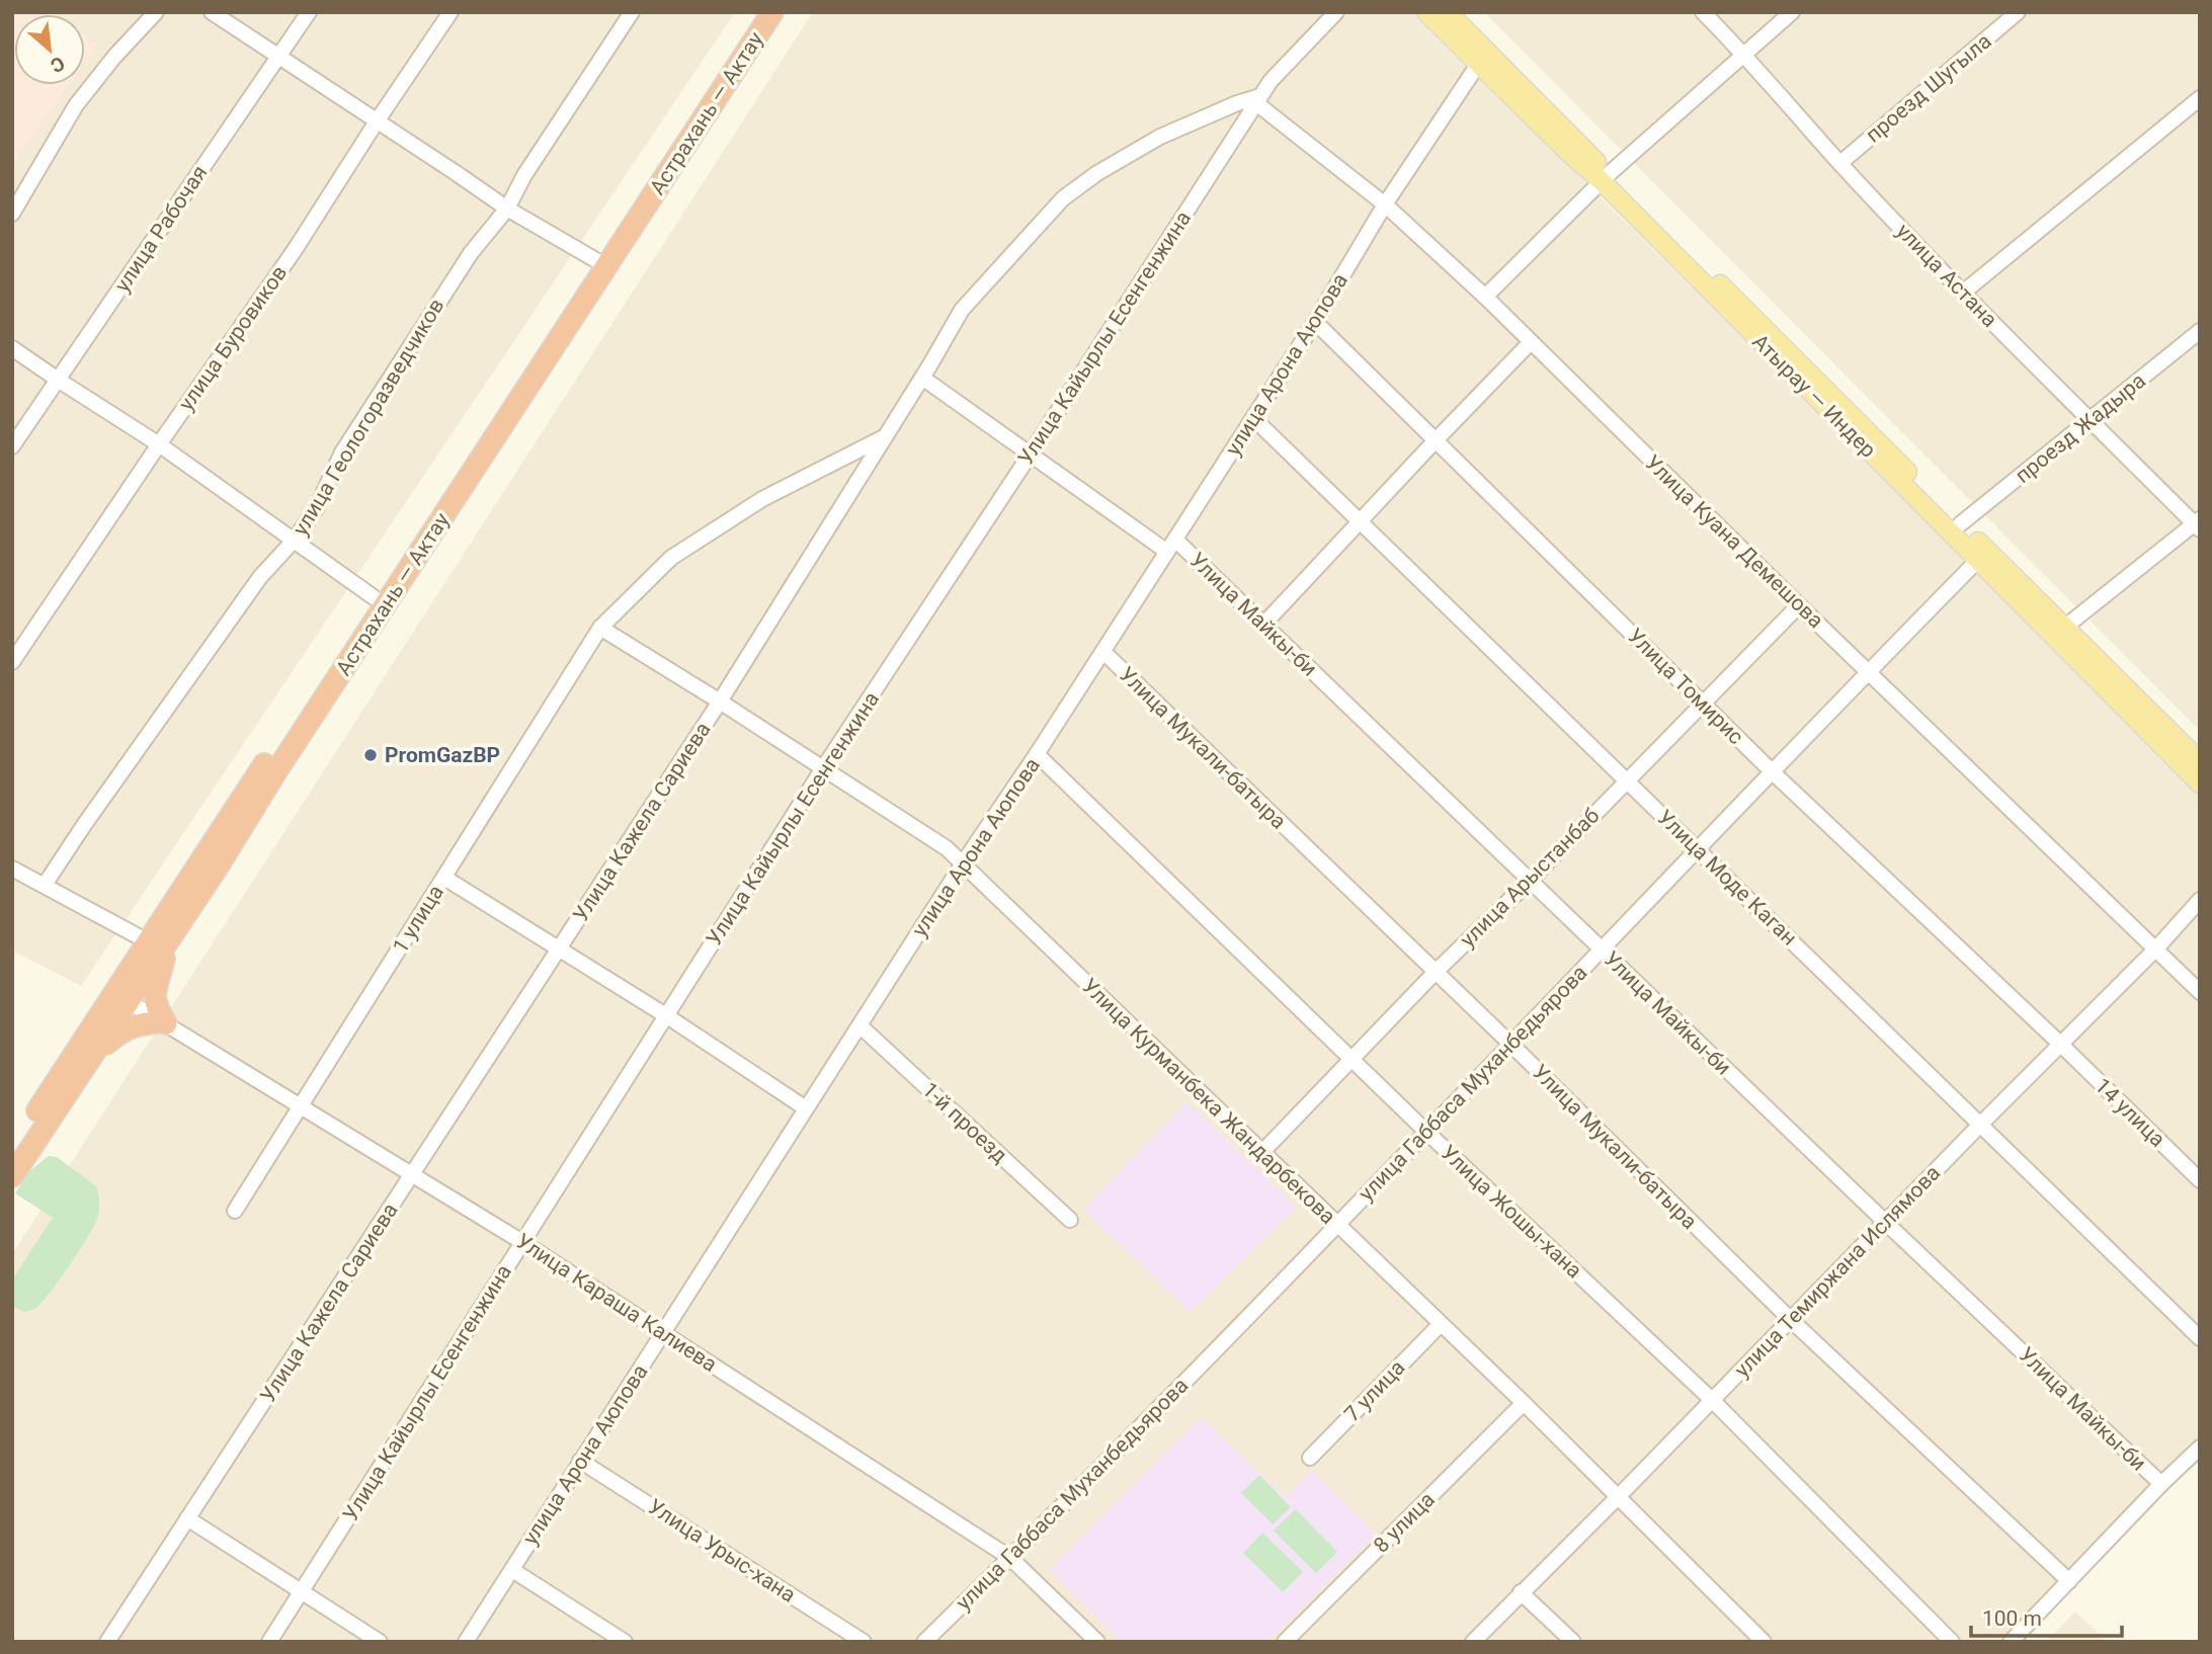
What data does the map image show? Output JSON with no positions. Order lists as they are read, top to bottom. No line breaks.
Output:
{"streets":{"highway":["Астрахань — Актау"],"main road":["Атырау — Индер"],"street":["проезд Шугыла","улица Рабочая","улица Астана","улица Буровиков","Улица Кайырлы Есенгенжина","улица Арона Аюпова","улица Геологоразведчиков","проезд Жадыра","Улица Куана Демешова","Улица Майкы-би","Улица Томирис","Улица Мукали-батыра","Улица Кажела Сариева","улица Арыстанбаб","Улица Моде Каган","1 улица","улица Габбаса Муханбедьярова","Улица Курманбека Жандарбекова","14 улица","1-й проезд","Улица Жошы-хана","улица Темиржана Ислямова","Улица Караша Калиева","7 улица","8 улица","Улица Урыс-хана"]},"crossings":[["проезд Шугыла","улица Астана"],["Астрахань — Актау","Улица Караша Калиева"],["улица Астана","проезд Жадыра"],["Улица Кайырлы Есенгенжина","Улица Куана Демешова"],["Улица Кайырлы Есенгенжина","Улица Майкы-би"],["Улица Кайырлы Есенгенжина","Улица Кажела Сариева"],["Улица Кайырлы Есенгенжина","Улица Курманбека Жандарбекова"],["Улица Кайырлы Есенгенжина","Улица Караша Калиева"],["улица Арона Аюпова","Атырау — Индер"],["улица Арона Аюпова","Улица Куана Демешова"],["улица Арона Аюпова","Улица Майкы-би"],["улица Арона Аюпова","Улица Томирис"],["улица Арона Аюпова","Улица Мукали-батыра"],["улица Арона Аюпова","Улица Моде Каган"],["улица Арона Аюпова","Улица Курманбека Жандарбекова"],["улица Арона Аюпова","1-й проезд"],["улица Арона Аюпова","Улица Жошы-хана"],["улица Арона Аюпова","Улица Караша Калиева"],["улица Арона Аюпова","Улица Урыс-хана"],["Атырау — Индер","проезд Жадыра"],["Атырау — Индер","улица Габбаса Муханбедьярова"],["Улица Куана Демешова","Улица Кажела Сариева"],["Улица Куана Демешова","улица Арыстанбаб"],["Улица Куана Демешова","улица Габбаса Муханбедьярова"],["Улица Куана Демешова","улица Темиржана Ислямова"],["Улица Майкы-би","Улица Кажела Сариева"],["Улица Майкы-би","улица Арыстанбаб"],["Улица Майкы-би","улица Габбаса Муханбедьярова"],["Улица Майкы-би","улица Темиржана Ислямова"],["Улица Томирис","улица Арыстанбаб"],["Улица Томирис","улица Габбаса Муханбедьярова"],["Улица Томирис","14 улица"],["Улица Томирис","улица Темиржана Ислямова"],["Улица Мукали-батыра","улица Арыстанбаб"],["Улица Мукали-батыра","улица Габбаса Муханбедьярова"],["Улица Мукали-батыра","улица Темиржана Ислямова"],["Улица Кажела Сариева","1 улица"],["Улица Кажела Сариева","Улица Курманбека Жандарбекова"],["Улица Кажела Сариева","Улица Караша Калиева"],["улица Арыстанбаб","Улица Моде Каган"],["улица Арыстанбаб","Улица Курманбека Жандарбекова"],["улица Арыстанбаб","Улица Жошы-хана"],["Улица Моде Каган","улица Габбаса Муханбедьярова"],["Улица Моде Каган","улица Темиржана Ислямова"],["1 улица","Улица Курманбека Жандарбекова"],["1 улица","Улица Караша Калиева"],["улица Габбаса Муханбедьярова","Улица Курманбека Жандарбекова"],["улица Габбаса Муханбедьярова","Улица Жошы-хана"],["улица Габбаса Муханбедьярова","Улица Караша Калиева"],["Улица Курманбека Жандарбекова","улица Темиржана Ислямова"],["Улица Курманбека Жандарбекова","7 улица"],["Улица Курманбека Жандарбекова","8 улица"],["14 улица","улица Темиржана Ислямова"],["Улица Жошы-хана","улица Темиржана Ислямова"]],"places":["PromGazBP"],"scale_bar":"100 m","north":"bottom right"}
